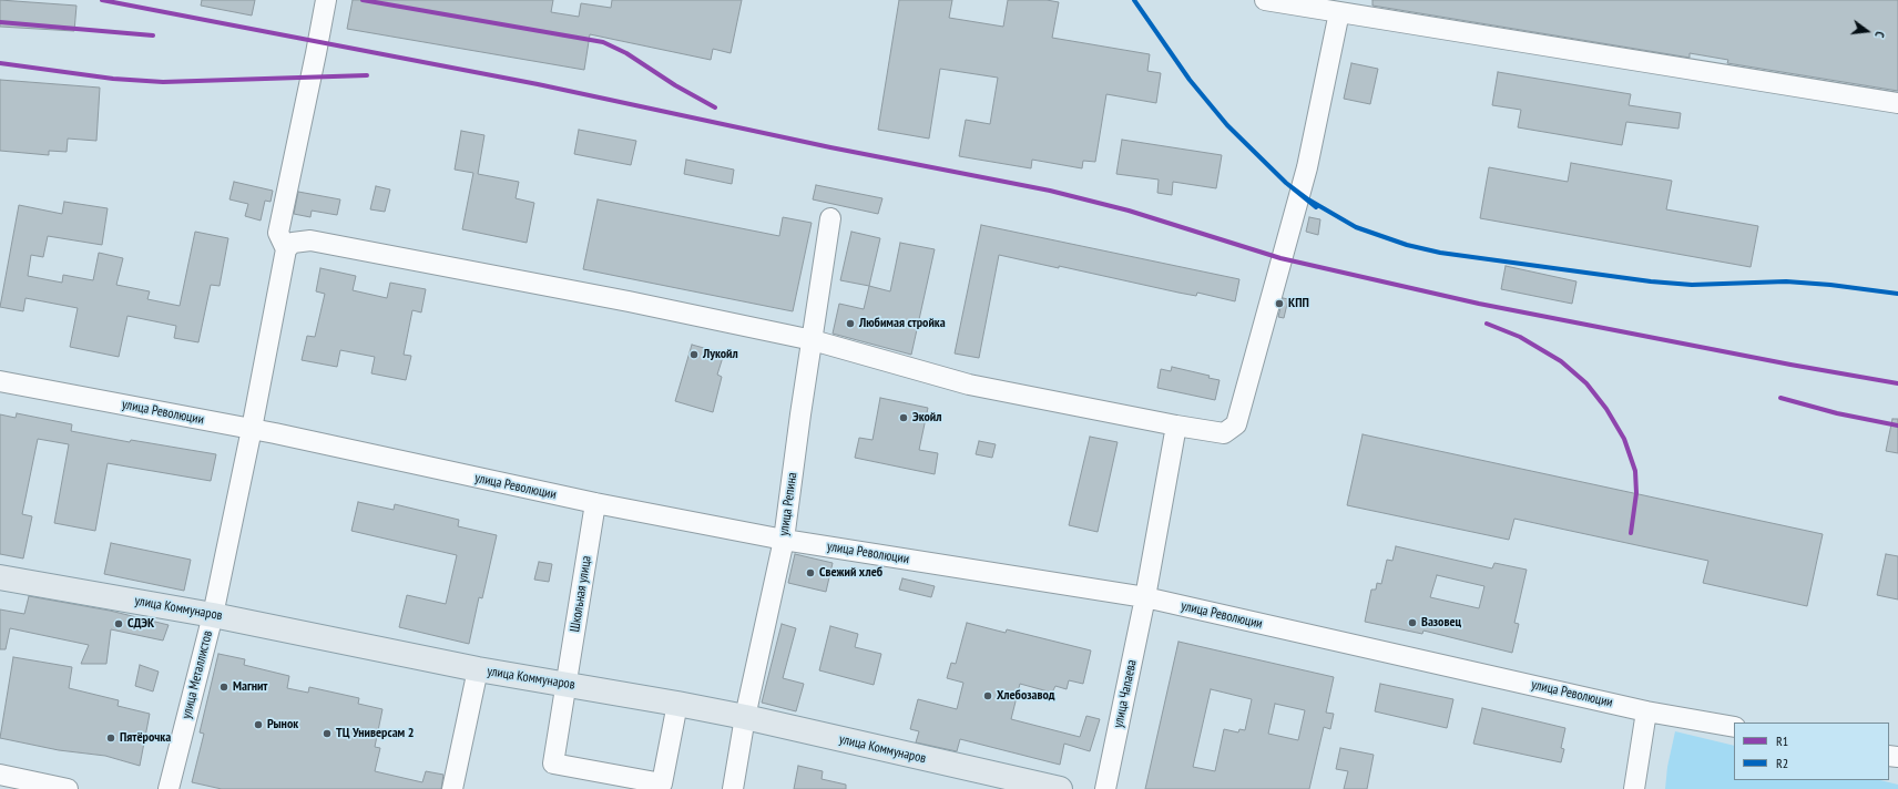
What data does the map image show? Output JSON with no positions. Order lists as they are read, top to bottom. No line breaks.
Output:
{"streets":{"main road":["улица Коммунаров"],"street":["улица Революции","улица Репина","Школьная улица","улица Металлистов","улица Чапаева"]},"crossings":[["улица Революции","улица Репина"],["улица Революции","Школьная улица"],["улица Революции","улица Металлистов"],["улица Революции","улица Чапаева"],["улица Репина","улица Коммунаров"],["Школьная улица","улица Коммунаров"],["улица Коммунаров","улица Металлистов"]],"places":["КПП","Любимая стройка","Лукойл","Экойл","Свежий хлеб","Вазовец","СДЭК","Магнит","Хлебозавод","Рынок","ТЦ Универсам 2","Пятёрочка"],"lines":["transit line R1","transit line R2"],"legend":["R1","R2"],"north":"right"}
